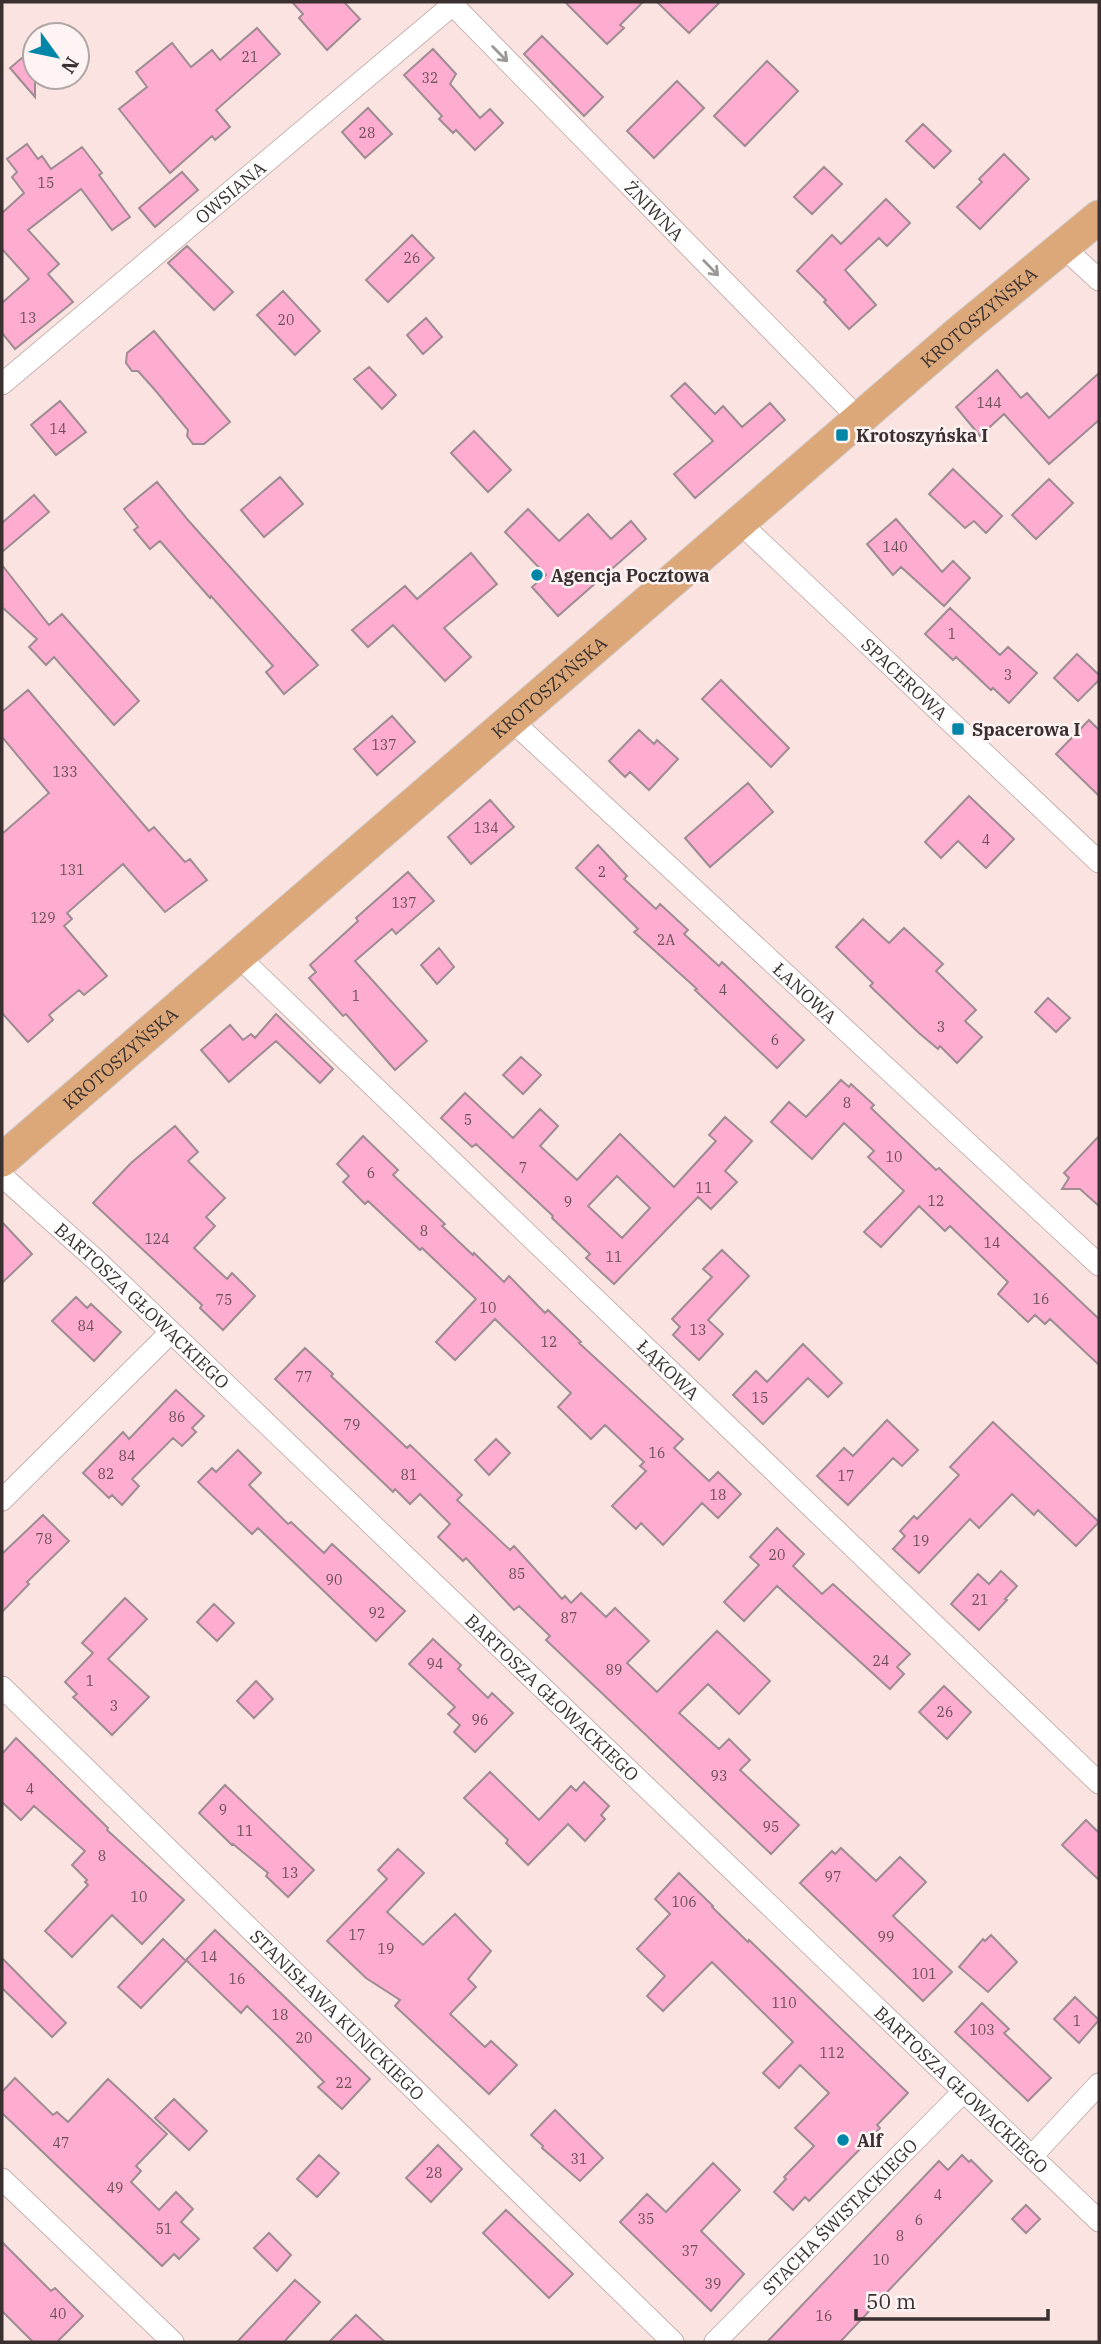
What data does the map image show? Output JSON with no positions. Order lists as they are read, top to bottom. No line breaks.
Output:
{"streets":{"main road":["KROTOSZYŃSKA"],"street":["OWSIANA","ŻNIWNA","SPACEROWA","ŁANOWA","BARTOSZA GŁOWACKIEGO","ŁĄKOWA","STANISŁAWA KUNICKIEGO","STACHA ŚWISTACKIEGO"]},"crossings":[["OWSIANA","ŻNIWNA"],["ŻNIWNA","KROTOSZYŃSKA"],["KROTOSZYŃSKA","SPACEROWA"],["KROTOSZYŃSKA","ŁANOWA"],["KROTOSZYŃSKA","ŁĄKOWA"],["BARTOSZA GŁOWACKIEGO","STACHA ŚWISTACKIEGO"]],"one_way":["ŻNIWNA"],"places":{"transit":["Krotoszyńska I","Spacerowa I"],"other":["Agencja Pocztowa","Alf"]},"house_numbers":["21","32","28","15","26","13","20","144","14","140","1","3","137","133","134","4","131","2","137","129","2A","4","1","3","6","8","5","10","7","6","11","12","9","8","124","14","11","16","75","10","84","13","12","77","15","86","79","16","84","82","81","17","18","78","19","20","85","90","21","92","87","24","94","89","1","3","26","96","93","4","9","95","11","8","13","97","10","106","17","99","19","14","101","16","110","18","1","103","20","112","22","47","31","28","49","4","35","6","51","8","37","10","39","40","16"],"scale_bar":"50 m","north":"bottom right"}
